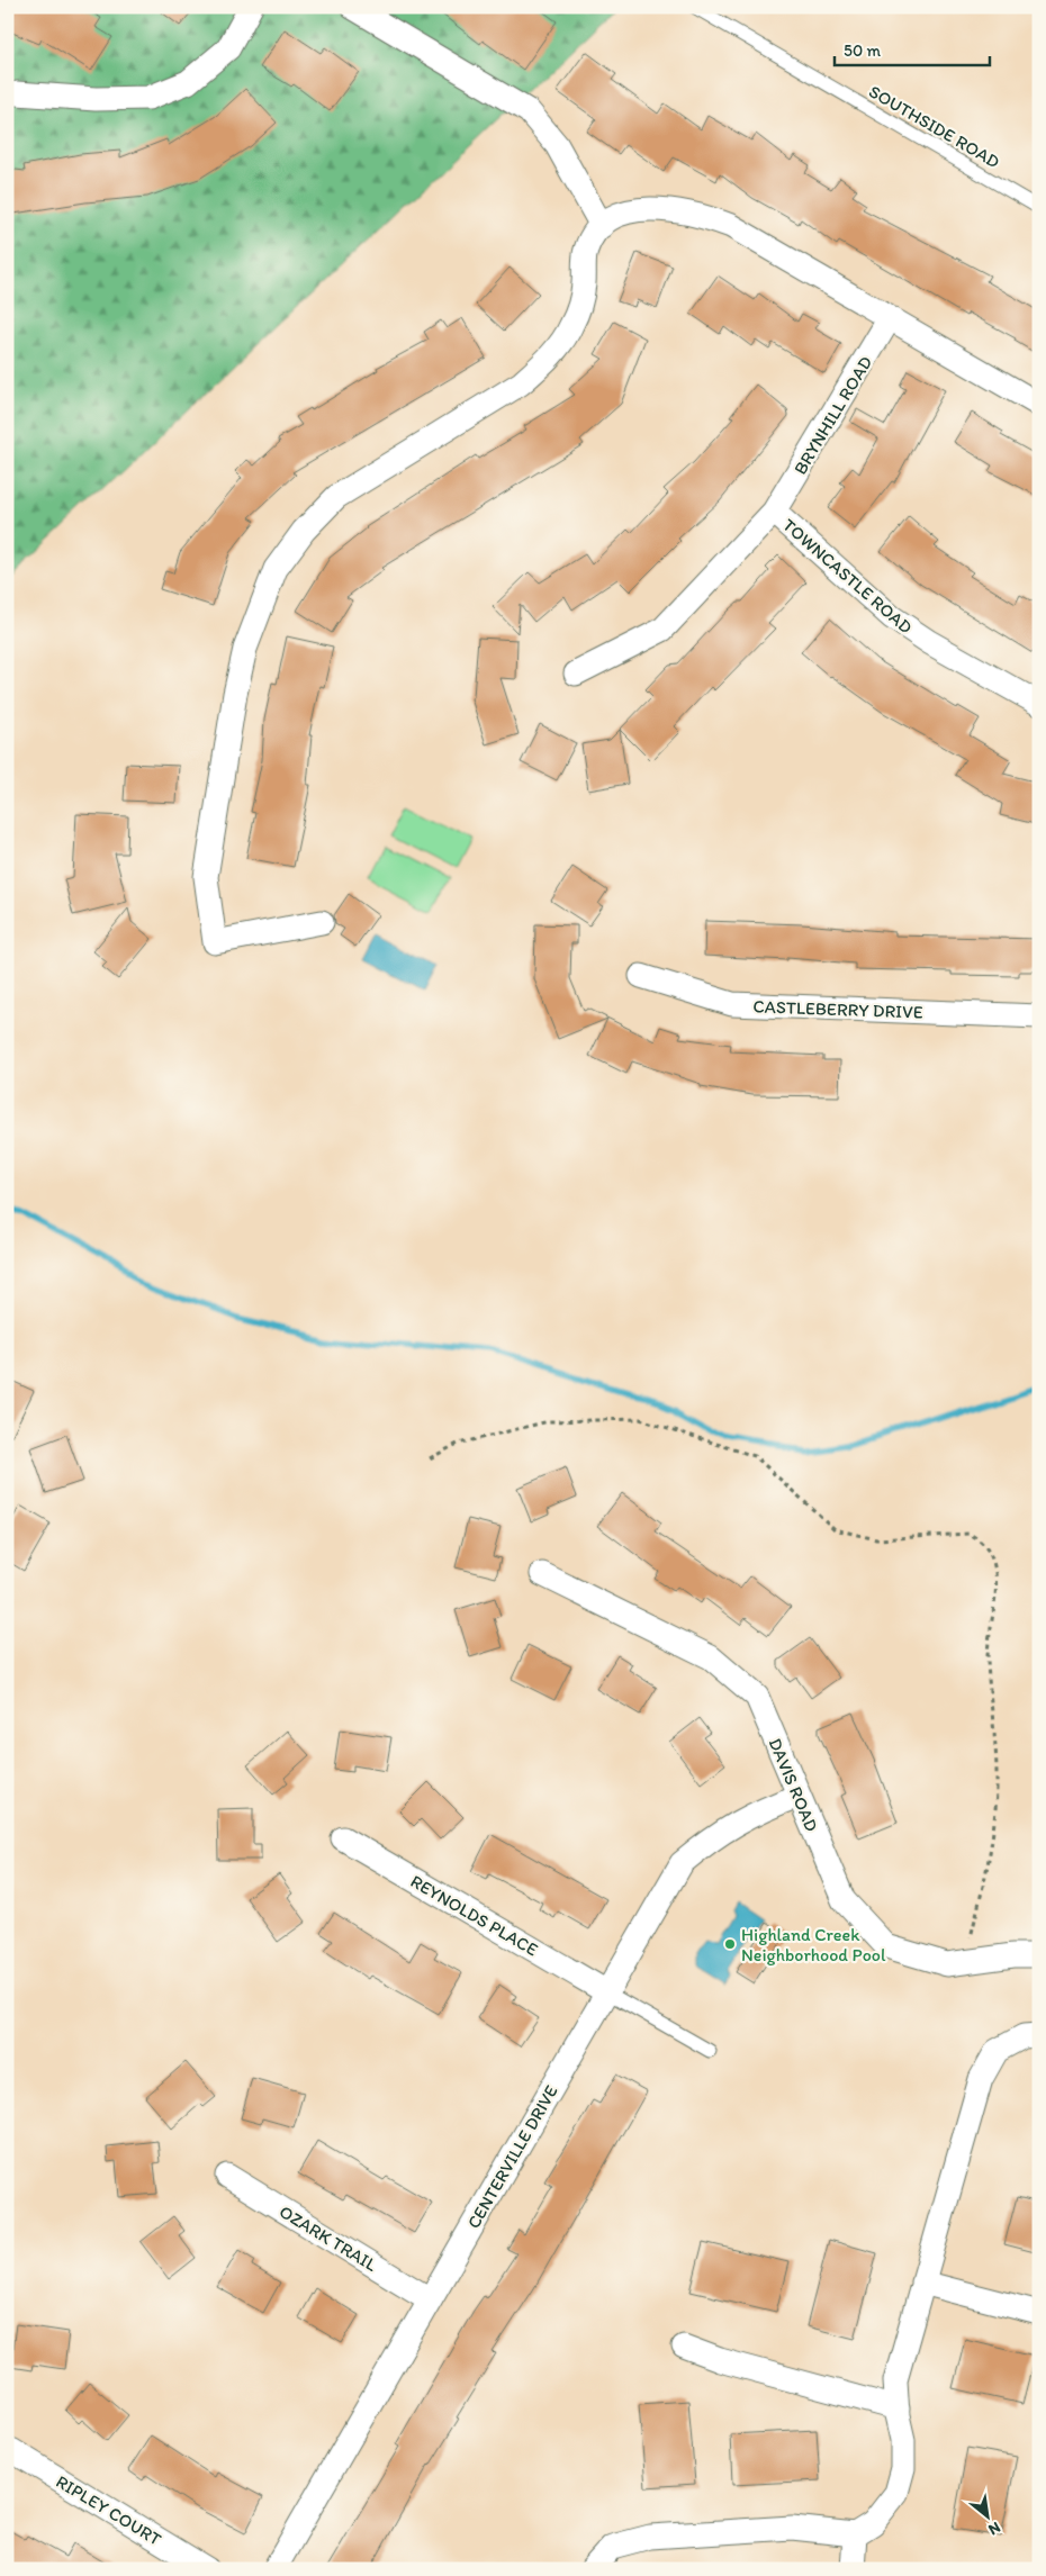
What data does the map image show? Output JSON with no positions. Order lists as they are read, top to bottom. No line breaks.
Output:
{"streets":{"street":["BRYNHILL ROAD","TOWNCASTLE ROAD","CASTLEBERRY DRIVE","DAVIS ROAD","REYNOLDS PLACE","CENTERVILLE DRIVE","OZARK TRAIL","RIPLEY COURT"],"lane":["SOUTHSIDE ROAD"]},"crossings":[["BRYNHILL ROAD","TOWNCASTLE ROAD"],["DAVIS ROAD","CENTERVILLE DRIVE"],["REYNOLDS PLACE","CENTERVILLE DRIVE"],["CENTERVILLE DRIVE","OZARK TRAIL"]],"places":["Highland Creek Neighborhood Pool"],"scale_bar":"50 m","north":"bottom right"}
